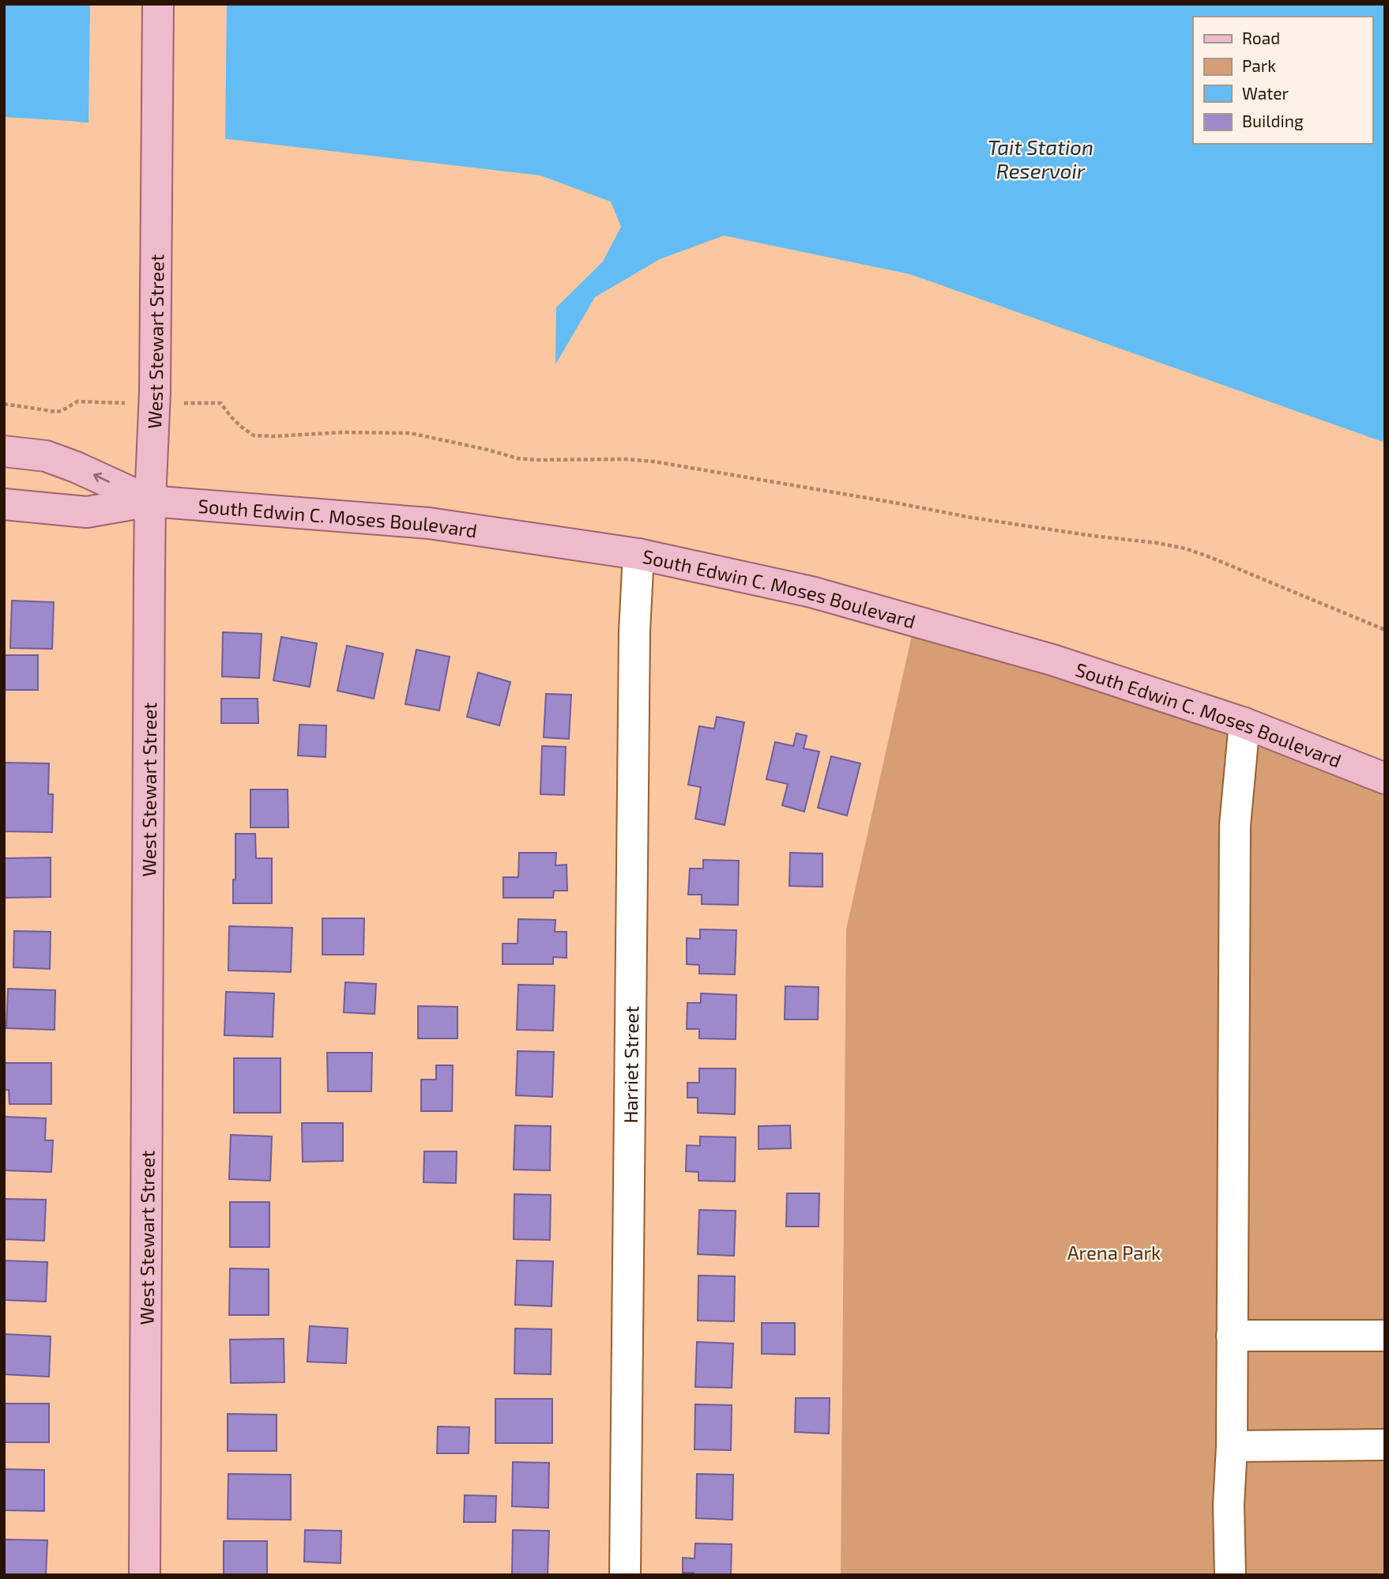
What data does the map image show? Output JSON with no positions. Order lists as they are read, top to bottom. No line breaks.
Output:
{"streets":{"main road":["West Stewart Street","South Edwin C. Moses Boulevard"],"street":["Harriet Street"]},"crossings":[["West Stewart Street","South Edwin C. Moses Boulevard"],["South Edwin C. Moses Boulevard","Harriet Street"]],"water":["Tait Station Reservoir"],"parks":["Arena Park"],"legend":["Road","Park","Water","Building"]}
